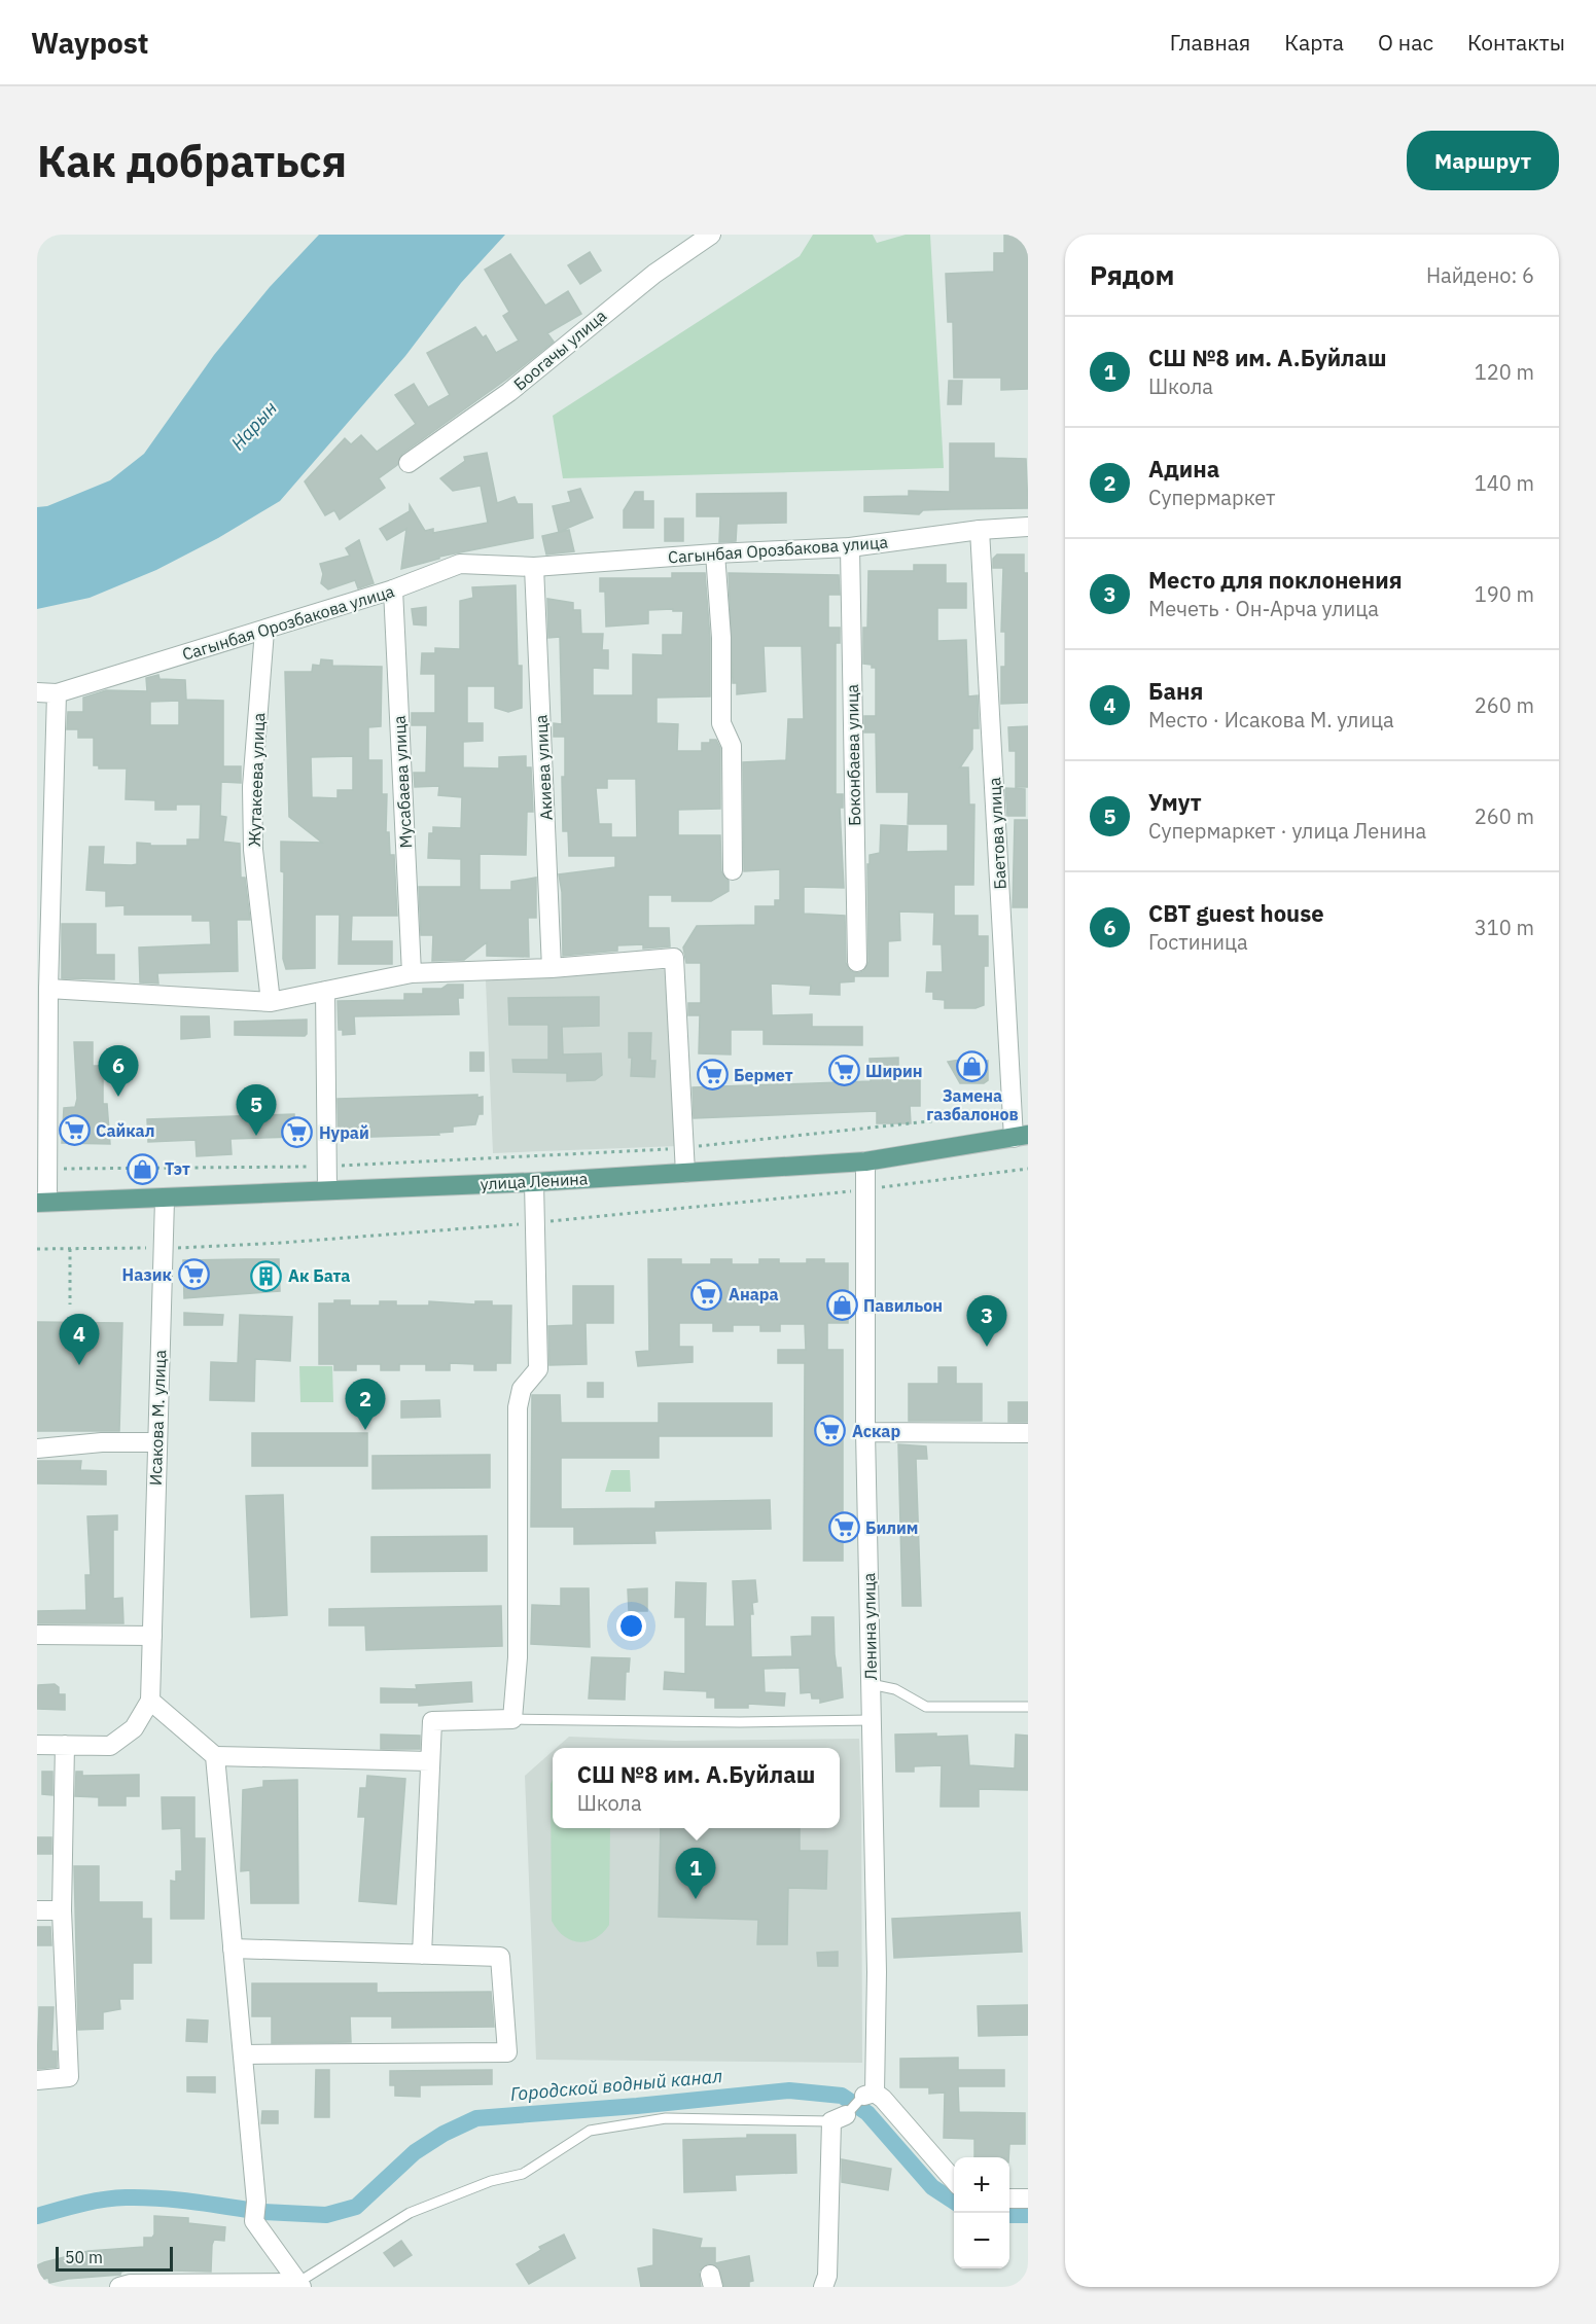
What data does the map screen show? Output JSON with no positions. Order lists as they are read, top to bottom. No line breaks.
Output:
{"streets":{"main road":["улица Ленина"],"street":["Боогачы улица","Сагынбая Орозбакова улица","Боконбаева улица","Акиева улица","Жутакеева улица","Мусабаева улица","Баетова улица","Исакова М. улица","Ленина улица"]},"crossings":[["Сагынбая Орозбакова улица","Боконбаева улица"],["Сагынбая Орозбакова улица","Акиева улица"],["Сагынбая Орозбакова улица","Жутакеева улица"],["Сагынбая Орозбакова улица","Мусабаева улица"],["Сагынбая Орозбакова улица","Баетова улица"],["Баетова улица","улица Ленина"],["улица Ленина","Исакова М. улица"],["улица Ленина","Ленина улица"]],"water":["Нарын","Городской водный канал"],"places":{"shop":["Замена газбалонов","Тэт","Павильон"],"supermarket":["Ширин","Бермет","Сайкал","Нурай","Назик","Анара","Аскар","Билим"],"building":["Ак Бата"]},"scale_bar":"50 m","page":{"header":"Waypost","nav":["Главная","Карта","О нас","Контакты"],"buttons":"Маршрут","title":"Как добраться","heading":["Рядом","Найдено: 6"],"list":[{"mark":"1","name":"СШ №8 им. А.Буйлаш","note":"Школа","value":"120 m"},{"mark":"2","name":"Адина","note":"Супермаркет","value":"140 m"},{"mark":"3","name":"Место для поклонения","note":"Мечеть · Он-Арча улица","value":"190 m"},{"mark":"4","name":"Баня","note":"Место · Исакова М. улица","value":"260 m"},{"mark":"5","name":"Умут","note":"Супермаркет · улица Ленина","value":"260 m"},{"mark":"6","name":"CBT guest house","note":"Гостиница","value":"310 m"}],"pins":["6","5","3","4","2","1"],"popup":["СШ №8 им. А.Буйлаш","Школа"],"map_buttons":["+","−"],"scale":"50 m"}}
